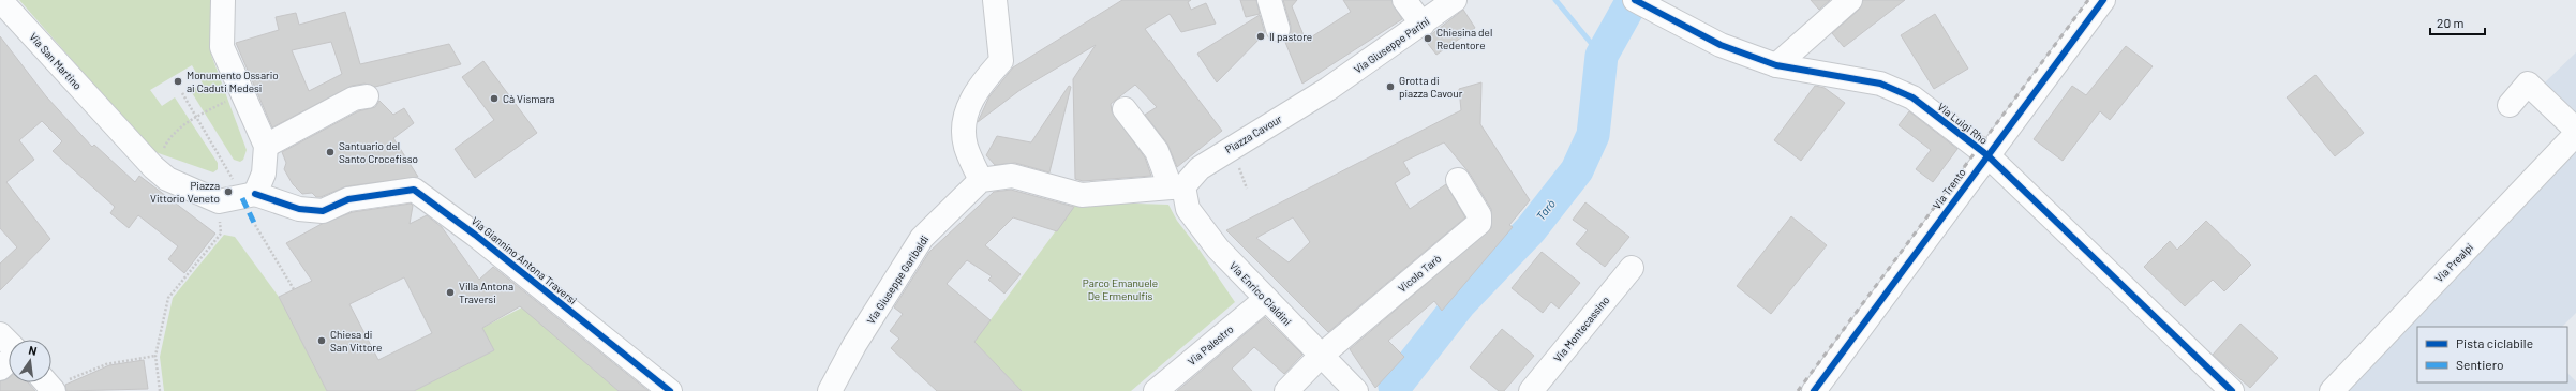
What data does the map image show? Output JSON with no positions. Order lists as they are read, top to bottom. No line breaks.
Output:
{"streets":{"street":["Via Giuseppe Parini","Via San Martino","Via Luigi Rho","Piazza Cavour","Via Trento","Via Giannino Antona Traversi","Via Prealpi","Vicolo Tarò","Via Giuseppe Garibaldi","Via Enrico Cialdini","Via Montecassino","Via Palestro"]},"crossings":[["Via Giuseppe Parini","Piazza Cavour"],["Via Luigi Rho","Via Trento"],["Piazza Cavour","Via Enrico Cialdini"],["Vicolo Tarò","Via Enrico Cialdini"],["Via Enrico Cialdini","Via Palestro"]],"water":["Tarò"],"parks":["Parco Emanuele De Ermenulfis"],"places":["Il pastore","Chiesina del Redentore","Monumento Ossario ai Caduti Medesi","Grotta di piazza Cavour","Cà Vismara","Santuario del Santo Crocefisso","Piazza Vittorio Veneto","Villa Antona Traversi","Chiesa di San Vittore"],"legend":["Pista ciclabile","Sentiero"],"scale_bar":"20 m","north":"top"}
